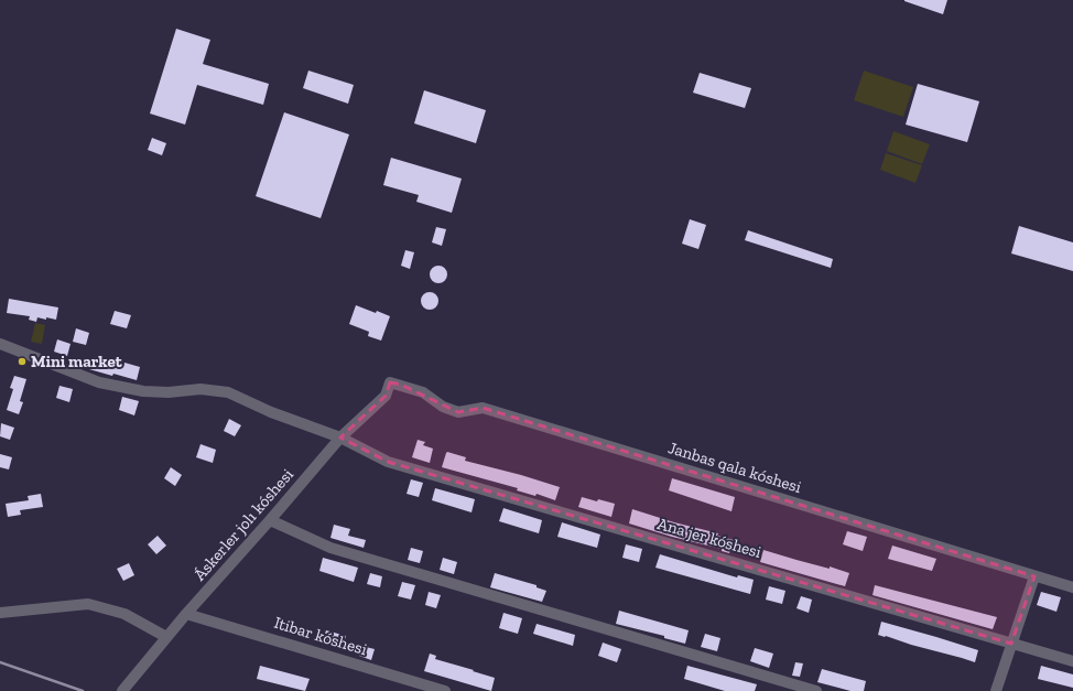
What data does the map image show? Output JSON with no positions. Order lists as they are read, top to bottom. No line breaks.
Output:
{"streets":{"street":["Janbas qala kóshesi","Áskerler jolı kóshesi","Ana jer kóshesi","Itibar kóshesi"]},"crossings":[["Janbas qala kóshesi","Áskerler jolı kóshesi"],["Áskerler jolı kóshesi","Ana jer kóshesi"],["Áskerler jolı kóshesi","Itibar kóshesi"]],"places":["Mini market"]}
